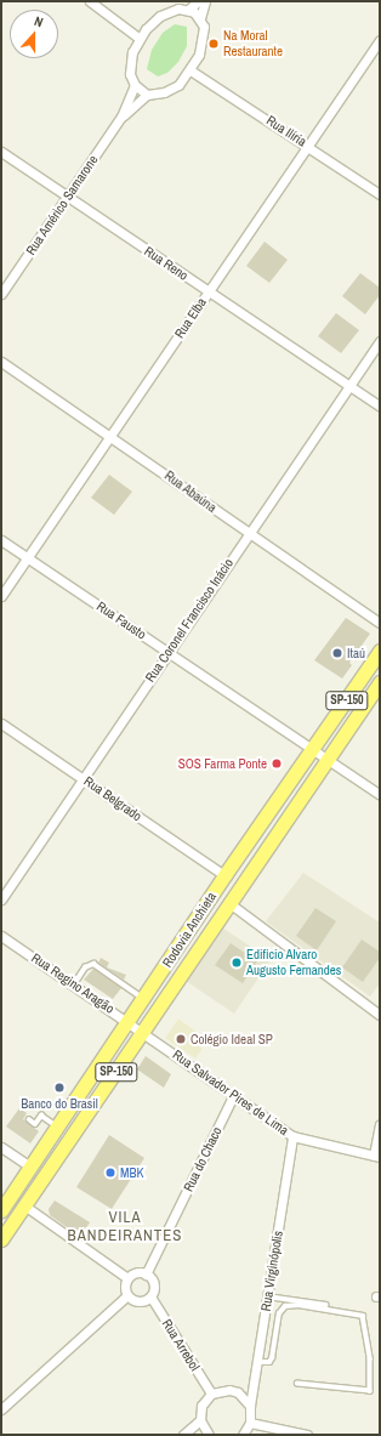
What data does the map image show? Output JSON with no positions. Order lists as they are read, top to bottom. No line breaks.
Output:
{"streets":{"highway":["SP-150","Rodovia Anchieta"],"street":["Rua Ilíria","Rua Américo Samarone","Rua Reno","Rua Elba","Rua Abaúna","Rua Fausto","Rua Coronel Francisco Inácio","Rua Belgrado","Rua Regino Aragão","Rua Salvador Pires de Lima","Rua do Chaco","Rua Virginópolis","Rua Arrebol"]},"crossings":[["Rua Ilíria","Rua Américo Samarone"],["Rua Ilíria","Rua Elba"],["Rua Américo Samarone","Rua Reno"],["Rua Reno","Rua Elba"],["Rua Reno","Rua Coronel Francisco Inácio"],["Rua Elba","Rua Abaúna"],["Rua Elba","Rua Fausto"],["Rua Abaúna","Rua Coronel Francisco Inácio"],["Rua Fausto","Rua Coronel Francisco Inácio"],["Rua Fausto","Rodovia Anchieta"],["Rua Coronel Francisco Inácio","Rua Belgrado"],["Rua Belgrado","Rodovia Anchieta"],["Rodovia Anchieta","Rua Regino Aragão"],["Rodovia Anchieta","Rua Salvador Pires de Lima"],["Rua Regino Aragão","Rua Salvador Pires de Lima"],["Rua Salvador Pires de Lima","Rua do Chaco"],["Rua Salvador Pires de Lima","Rua Virginópolis"],["Rua do Chaco","Rua Arrebol"]],"districts":["VILA BANDEIRANTES"],"places":["Na Moral Restaurante","Itaú","SOS Farma Ponte","Edificio Alvaro Augusto Fernandes","Colégio Ideal SP","Banco do Brasil","MBK"],"north":"top"}
